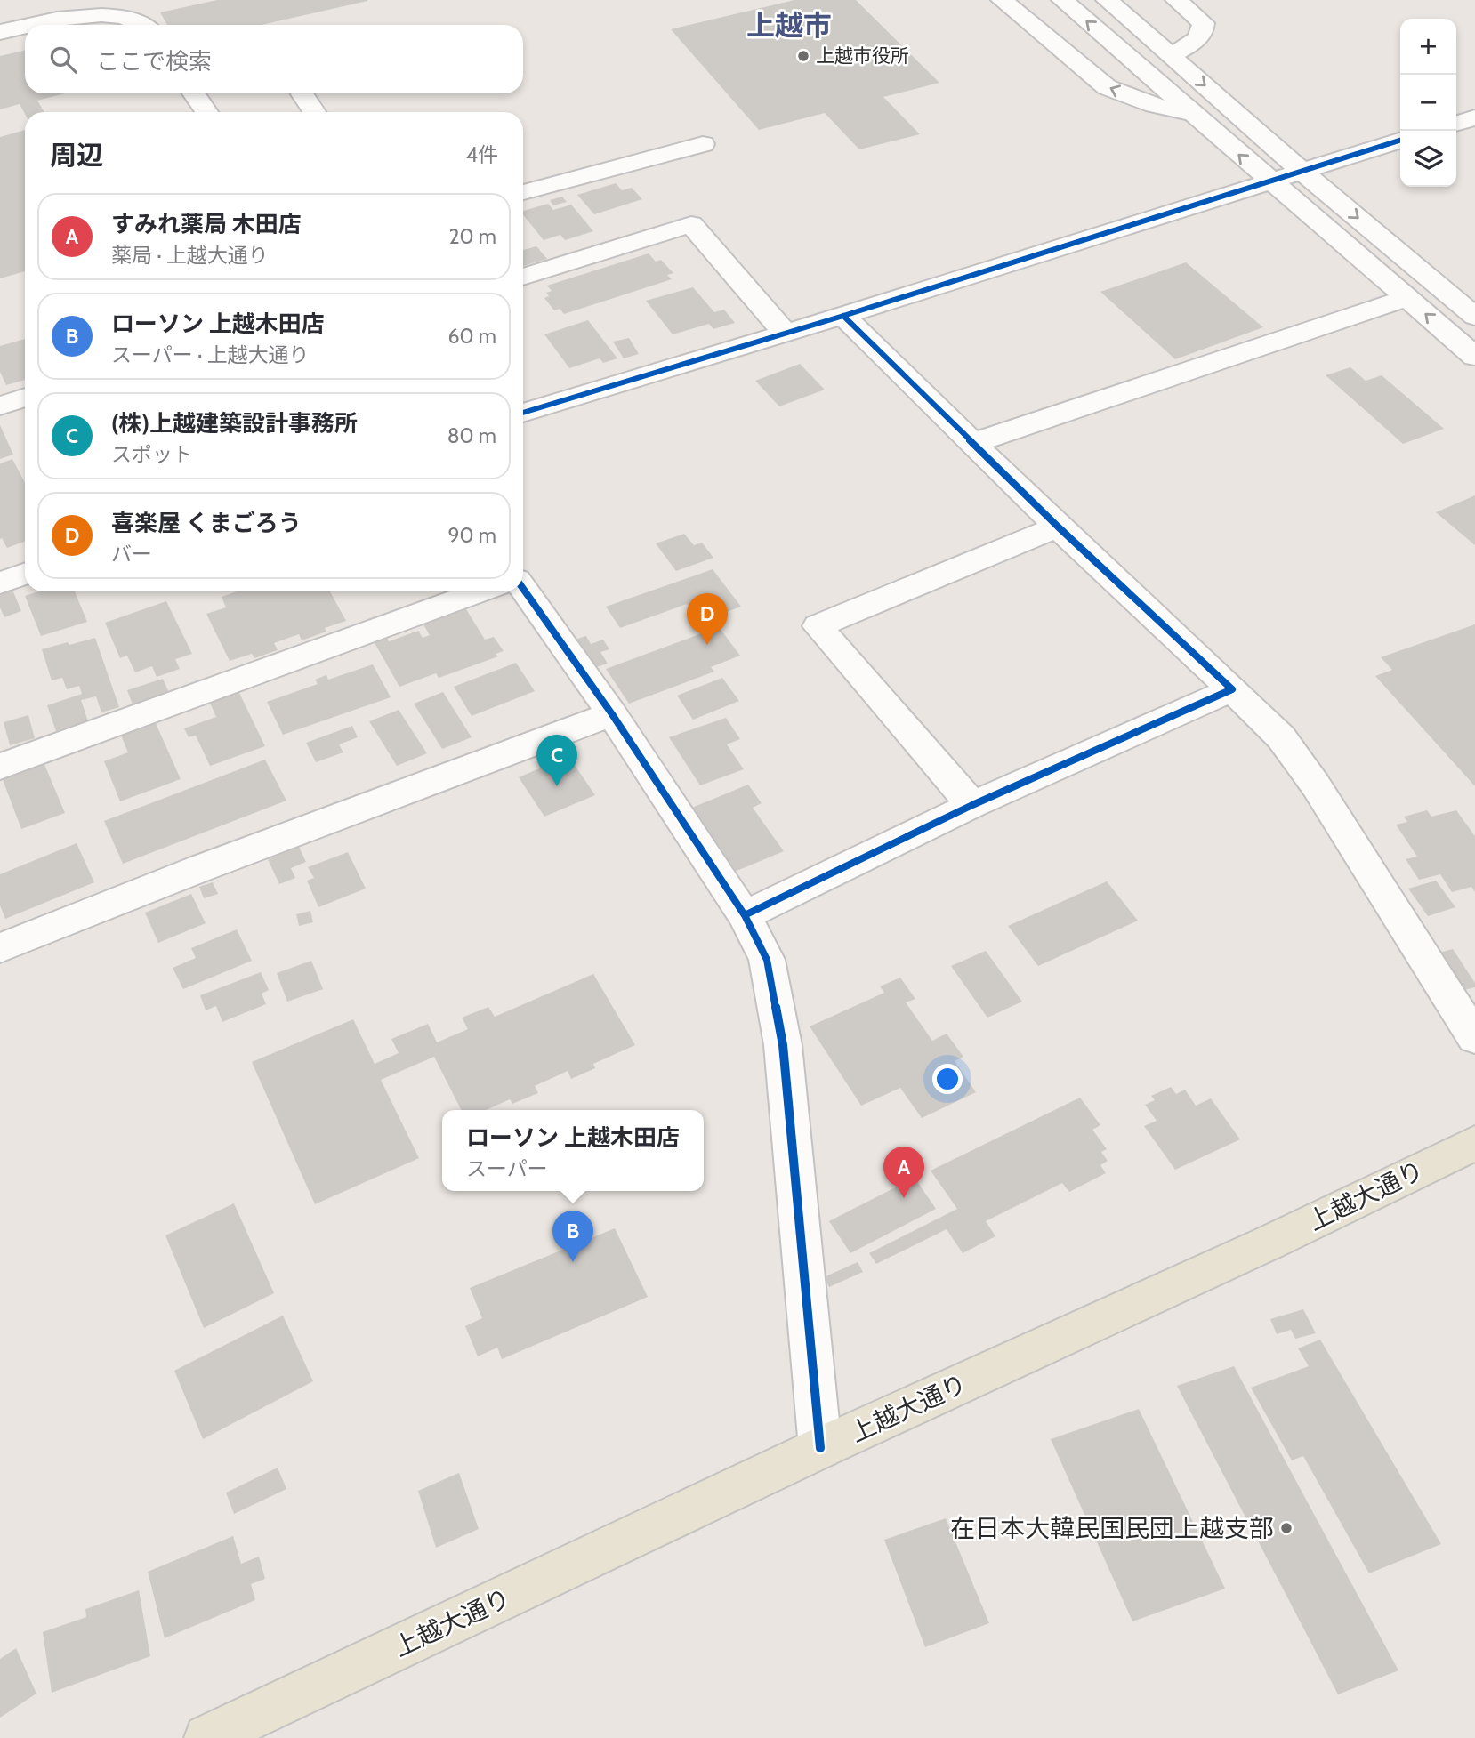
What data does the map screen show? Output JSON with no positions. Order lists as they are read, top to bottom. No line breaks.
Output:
{"streets":{"main road":["上越大通り"]},"districts":["上越市"],"places":["上越市役所","在日本大韓民国民団上越支部"],"page":{"map_buttons":["+","−"],"search":"ここで検索","heading":["周辺","4件"],"list":[{"mark":"A","name":"すみれ薬局 木田店","note":"薬局 · 上越大通り","value":"20 m"},{"mark":"B","name":"ローソン 上越木田店","note":"スーパー · 上越大通り","value":"60 m"},{"mark":"C","name":"(株)上越建築設計事務所","note":"スポット","value":"80 m"},{"mark":"D","name":"喜楽屋 くまごろう","note":"バー","value":"90 m"}],"pins":["D","C","A","B"],"popup":["ローソン 上越木田店","スーパー"]}}
